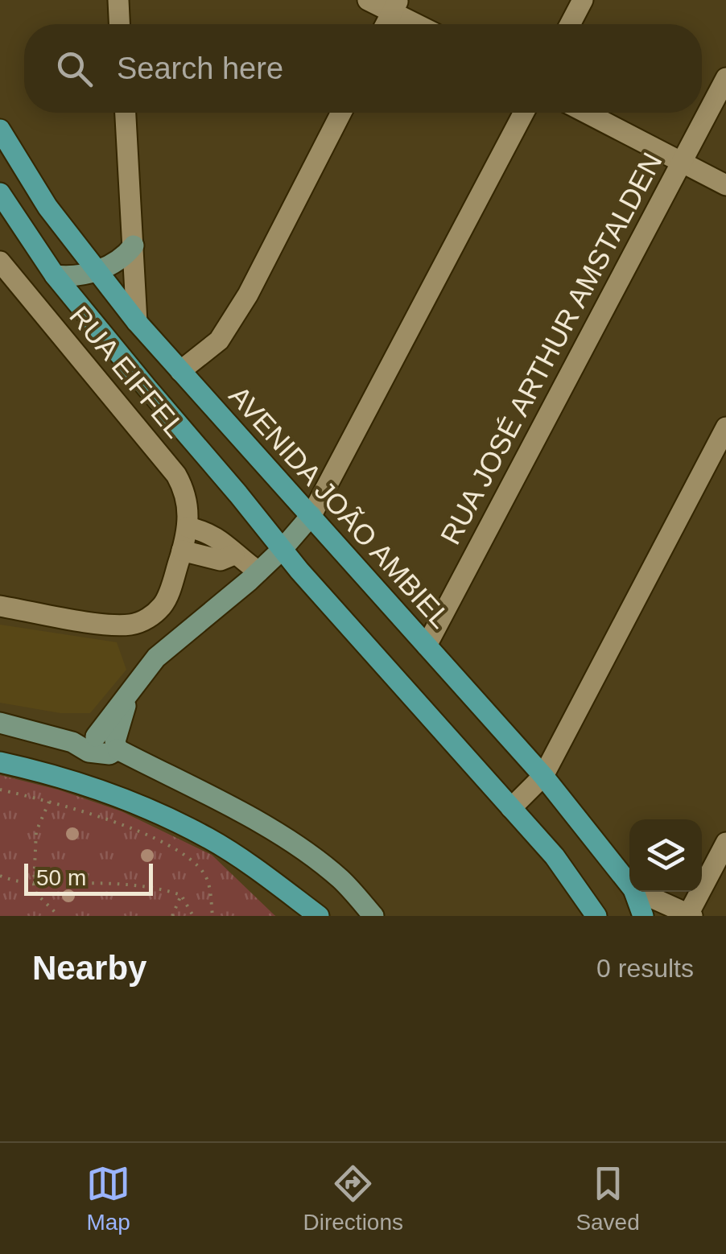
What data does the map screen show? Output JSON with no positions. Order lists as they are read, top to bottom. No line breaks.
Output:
{"streets":{"main road":["AVENIDA JOÃO AMBIEL"],"street":["RUA JOSÉ ARTHUR AMSTALDEN","RUA EIFFEL"]},"crossings":[["RUA JOSÉ ARTHUR AMSTALDEN","AVENIDA JOÃO AMBIEL"]],"scale_bar":"50 m","page":{"search":"Search here","scale":"50 m","heading":["Nearby","0 results"],"nav":["Map","Directions","Saved"]}}
